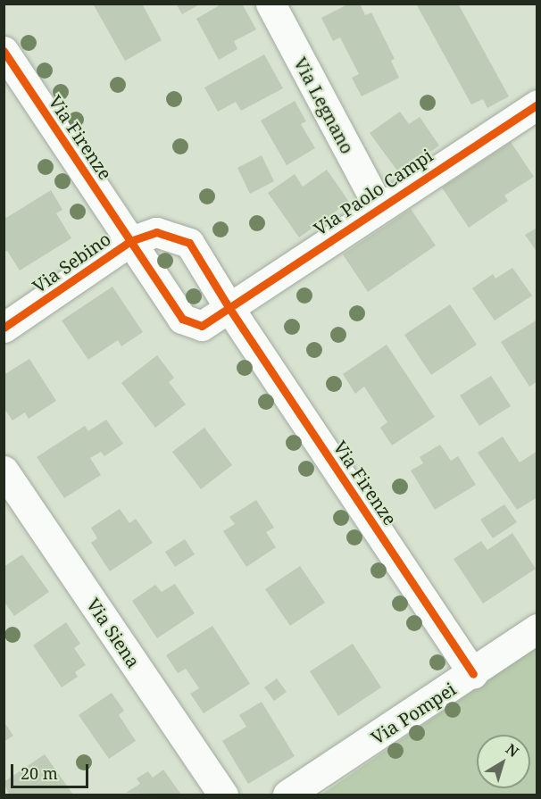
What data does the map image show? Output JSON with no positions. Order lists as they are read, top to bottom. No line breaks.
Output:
{"streets":{"street":["Via Legnano","Via Firenze","Via Paolo Campi","Via Sebino","Via Siena","Via Pompei"]},"crossings":[["Via Legnano","Via Paolo Campi"],["Via Firenze","Via Paolo Campi"],["Via Firenze","Via Sebino"],["Via Firenze","Via Pompei"]],"scale_bar":"20 m","north":"top right"}
